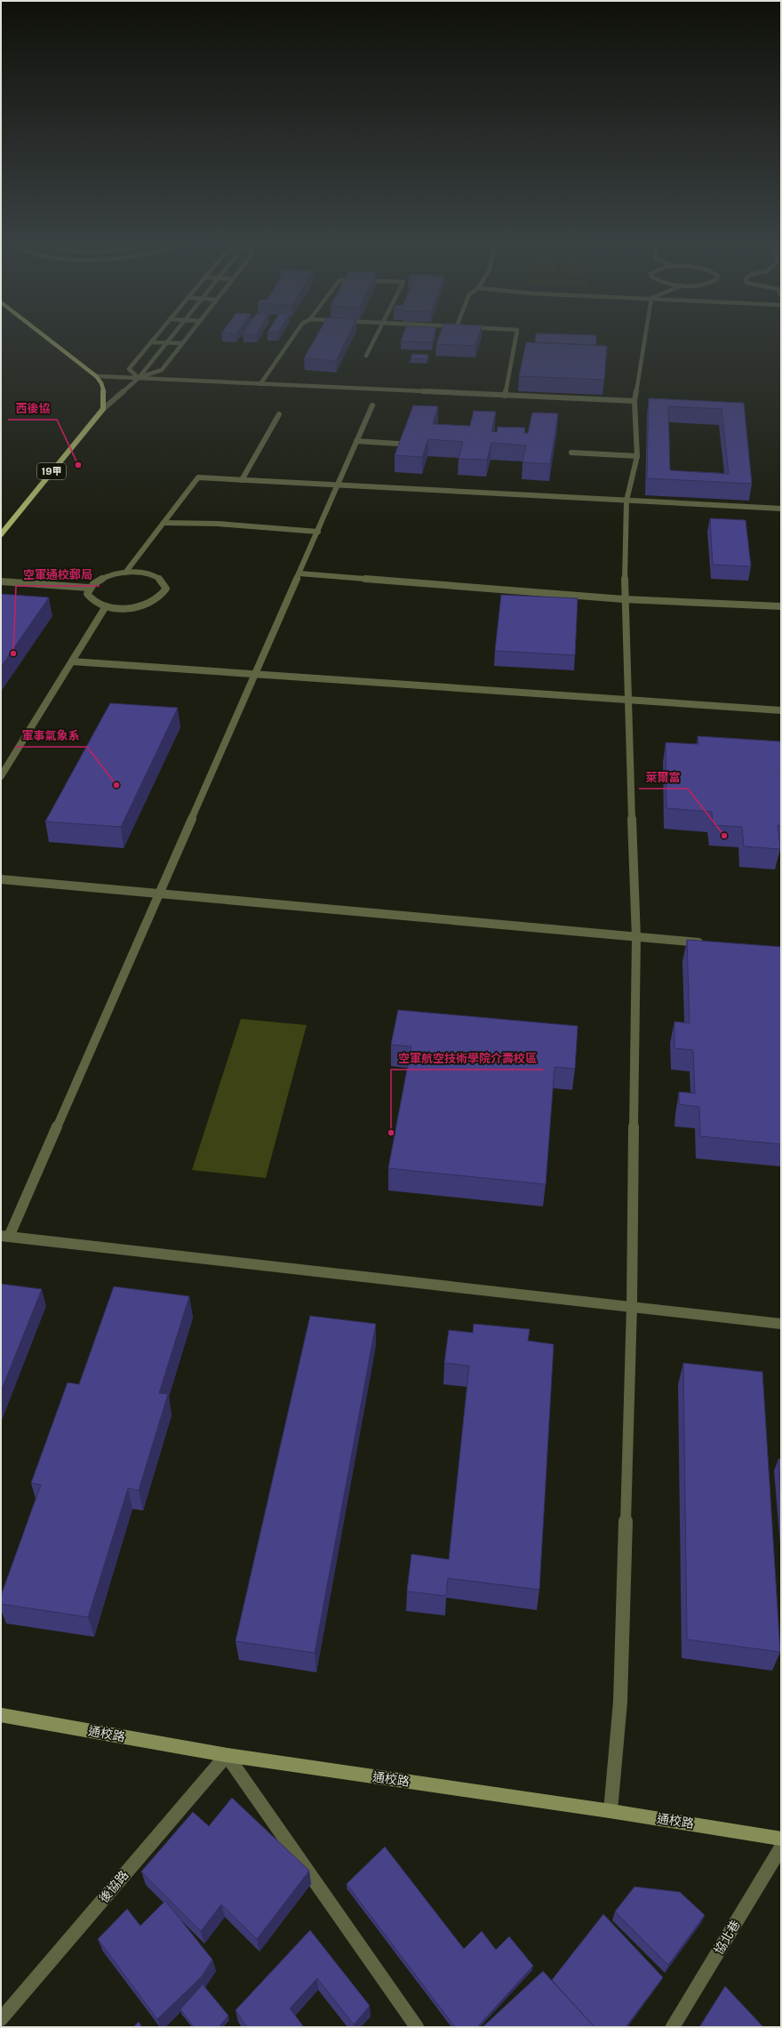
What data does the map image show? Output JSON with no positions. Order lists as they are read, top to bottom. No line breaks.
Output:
{"streets":{"main road":["19甲"],"street":["通校路","後協路","協北巷"]},"crossings":[["通校路","後協路"]],"places":["西後協","空軍通校郵局","軍事氣象系","萊爾富","空軍航空技術學院介壽校區"]}
